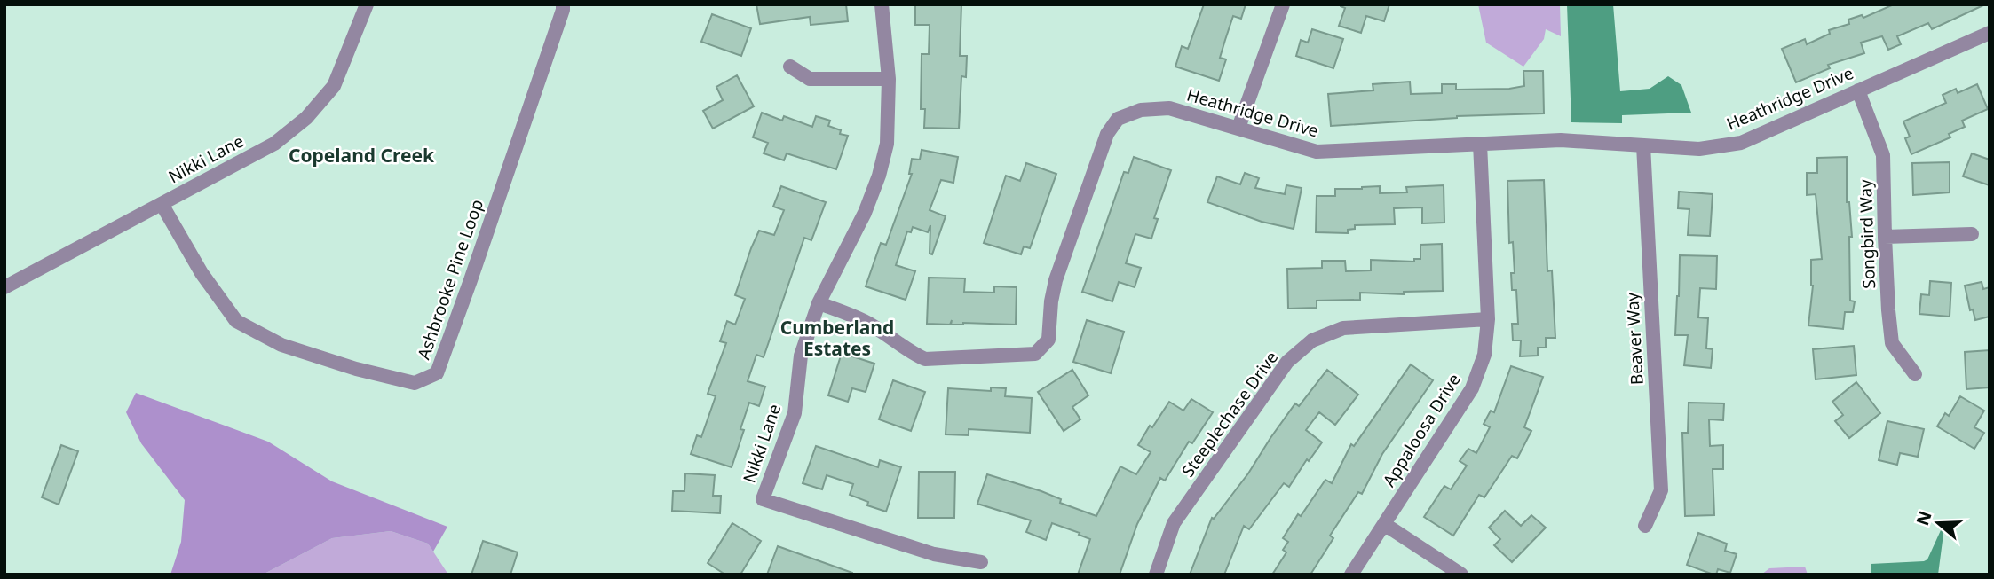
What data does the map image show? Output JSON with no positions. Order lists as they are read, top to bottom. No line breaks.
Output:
{"streets":{"street":["Heathridge Drive","Nikki Lane","Songbird Way","Ashbrooke Pine Loop","Beaver Way","Steeplechase Drive","Appaloosa Drive"]},"crossings":[["Heathridge Drive","Nikki Lane"],["Heathridge Drive","Songbird Way"],["Heathridge Drive","Beaver Way"],["Heathridge Drive","Appaloosa Drive"],["Nikki Lane","Ashbrooke Pine Loop"],["Steeplechase Drive","Appaloosa Drive"]],"districts":["Copeland Creek","Cumberland Estates"],"north":"left"}
